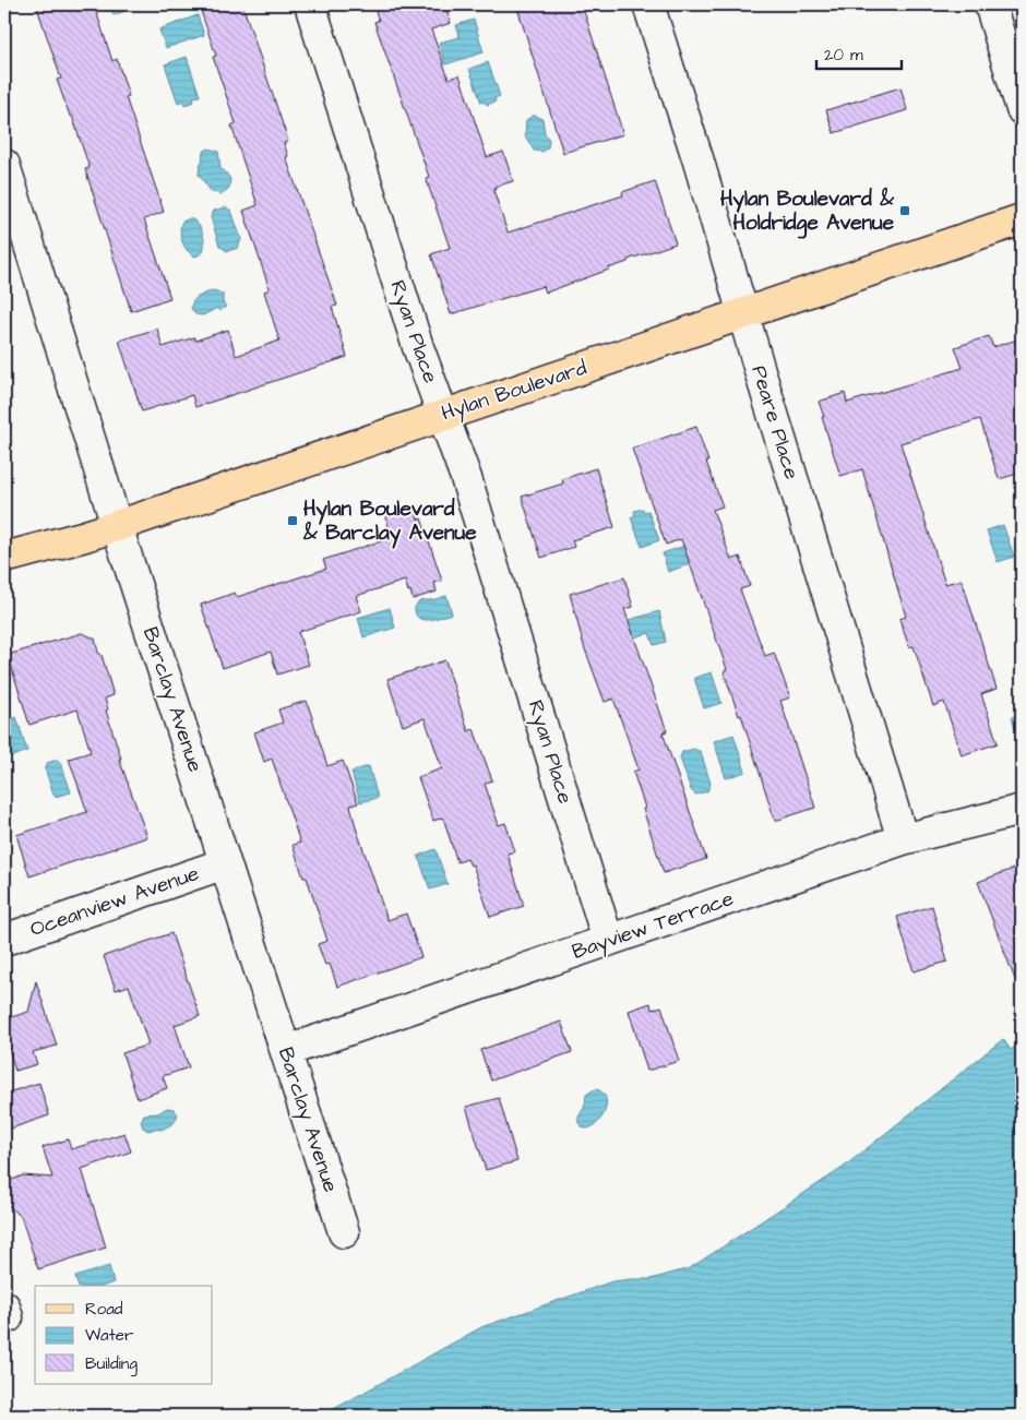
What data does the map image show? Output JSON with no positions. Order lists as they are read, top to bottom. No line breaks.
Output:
{"streets":{"main road":["Hylan Boulevard"],"street":["Ryan Place","Peare Place","Barclay Avenue","Oceanview Avenue","Bayview Terrace"]},"crossings":[["Ryan Place","Hylan Boulevard"],["Ryan Place","Bayview Terrace"],["Hylan Boulevard","Peare Place"],["Hylan Boulevard","Barclay Avenue"],["Peare Place","Bayview Terrace"],["Barclay Avenue","Oceanview Avenue"],["Barclay Avenue","Bayview Terrace"]],"places":{"transit":["Hylan Boulevard & Holdridge Avenue","Hylan Boulevard & Barclay Avenue"]},"legend":["Road","Water","Building"],"scale_bar":"20 m"}
